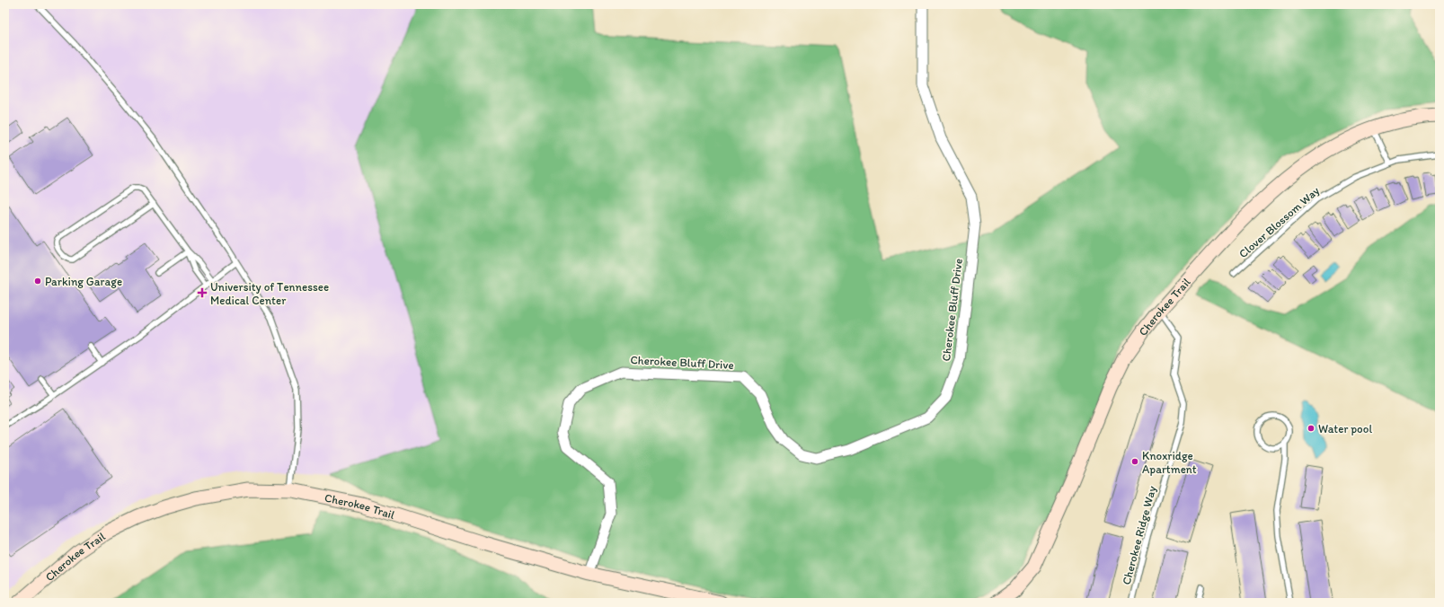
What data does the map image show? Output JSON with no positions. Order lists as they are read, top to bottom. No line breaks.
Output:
{"streets":{"street":["Cherokee Trail","Cherokee Bluff Drive"],"lane":["Clover Blossom Way","Cherokee Ridge Way"]},"crossings":[["Cherokee Trail","Cherokee Bluff Drive"],["Cherokee Trail","Cherokee Ridge Way"]],"places":{"other":["Parking Garage","Water pool","Knoxridge Apartment"],"health":["University of Tennessee Medical Center"]}}
